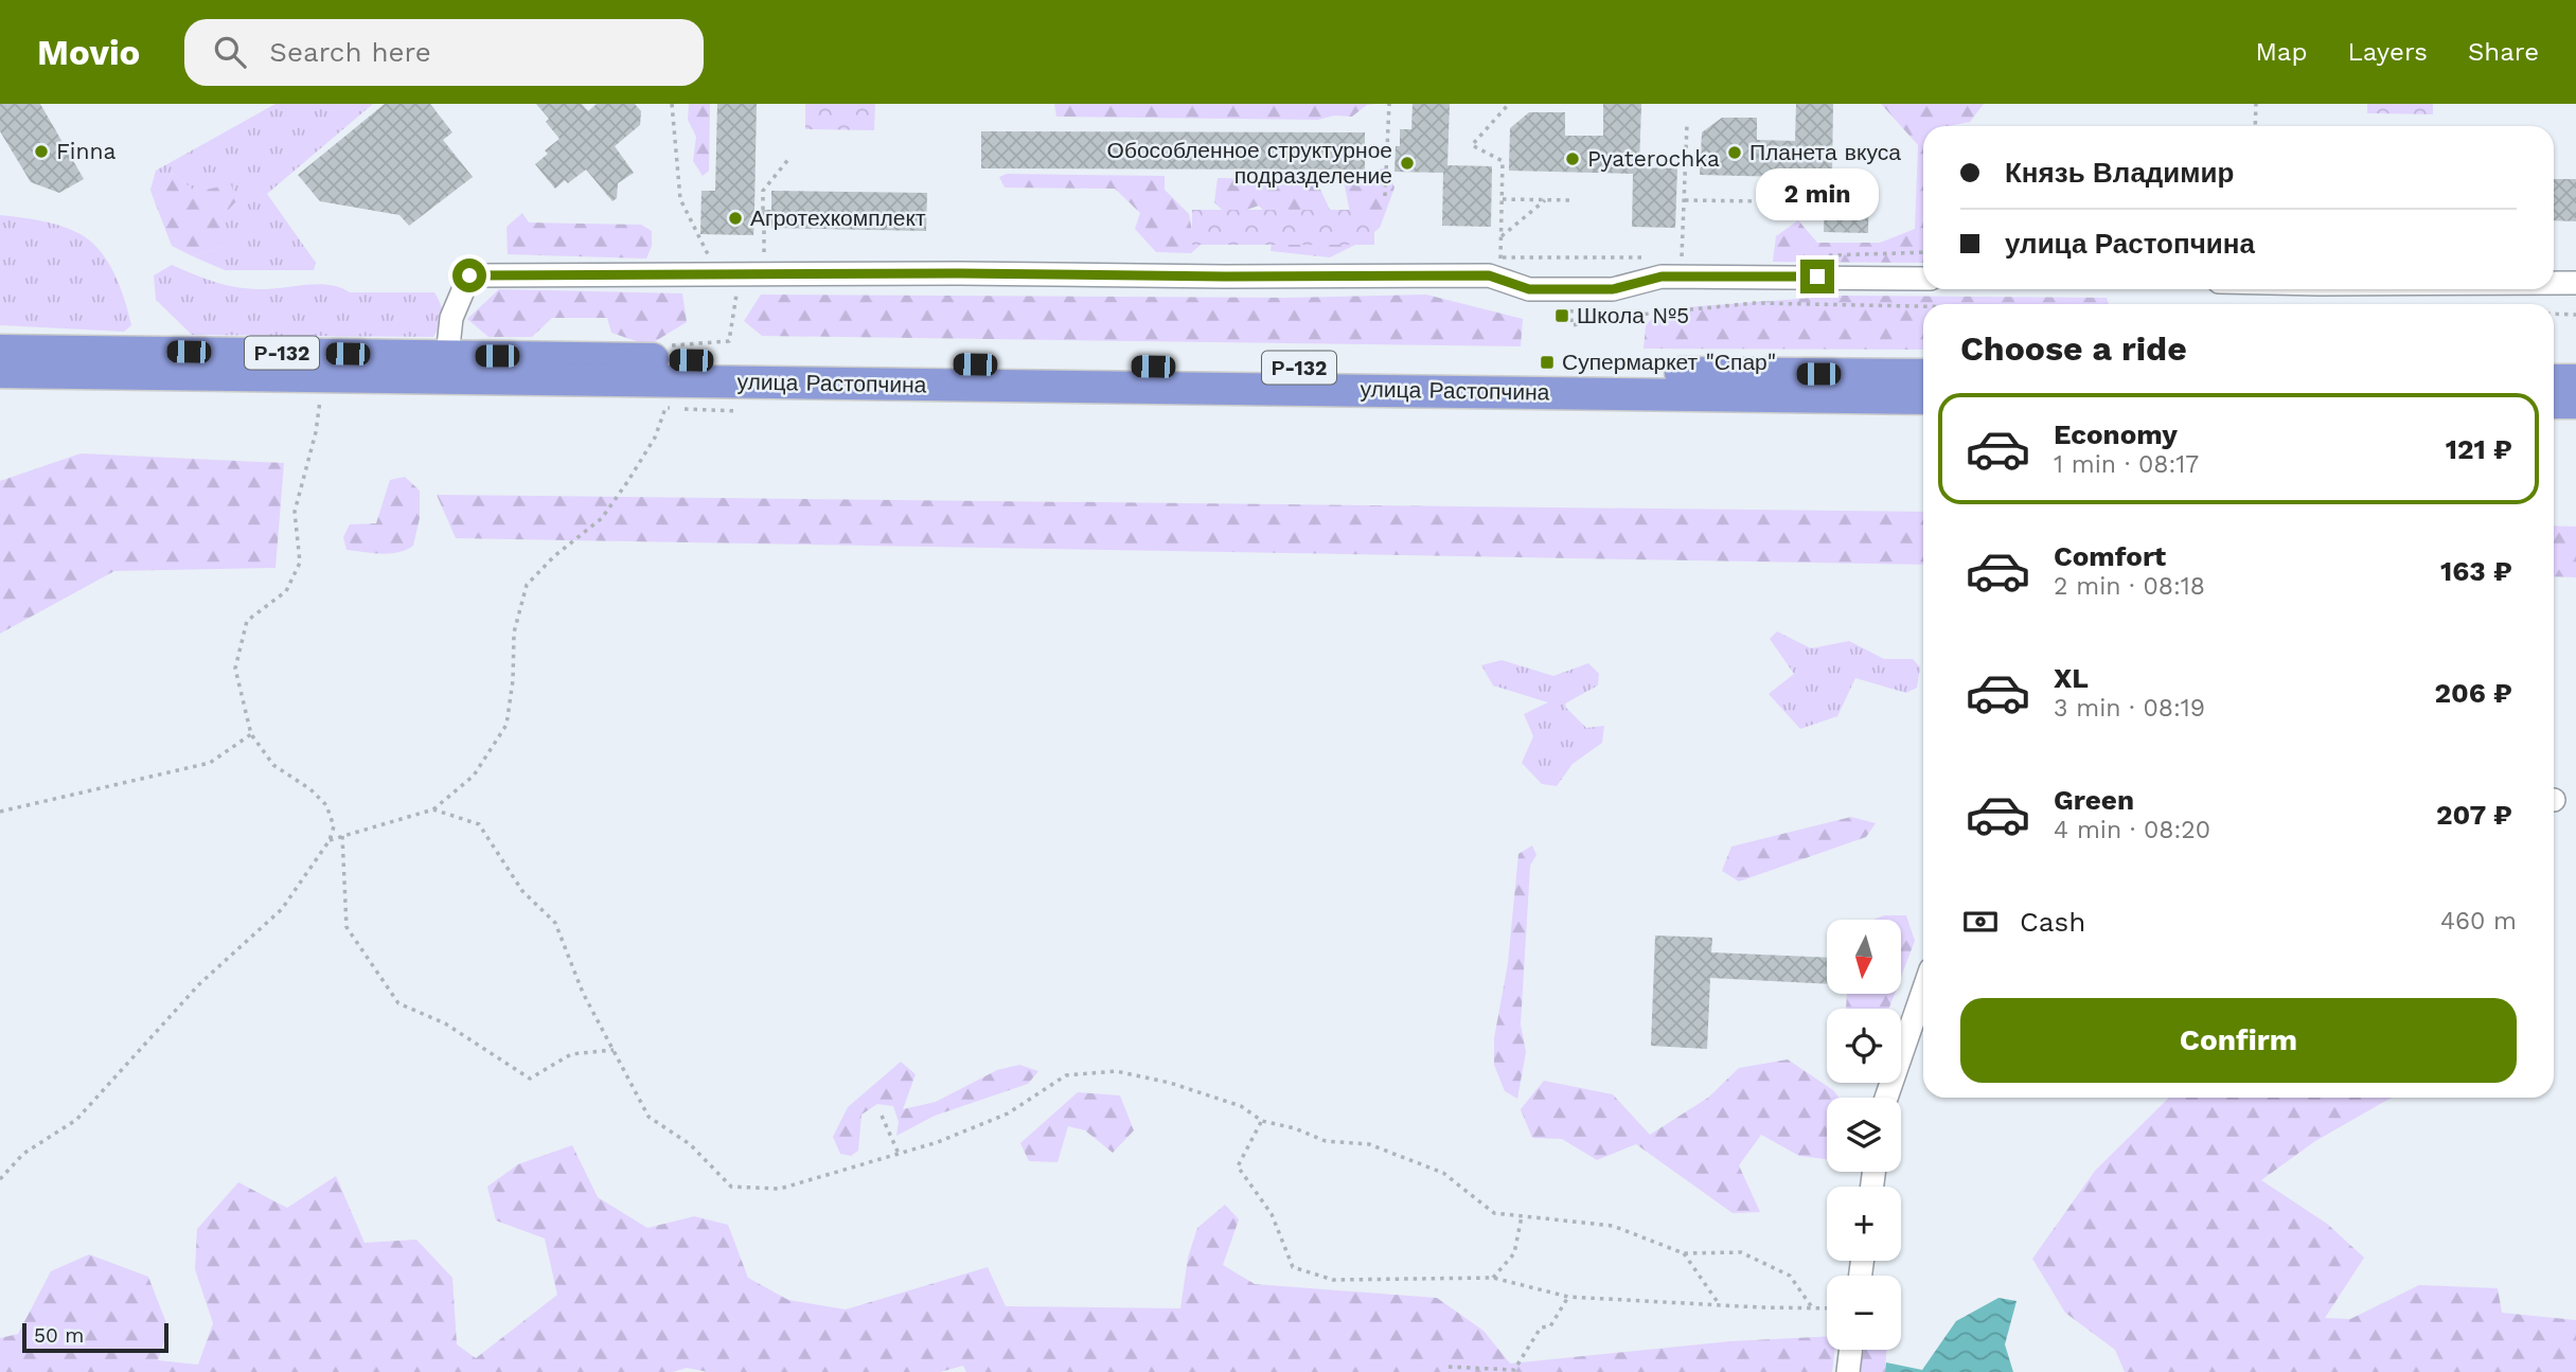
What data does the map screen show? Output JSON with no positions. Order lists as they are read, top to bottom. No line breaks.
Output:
{"streets":{"highway":["Р-132","улица Растопчина"]},"places":{"other":["Finna","Планета вкуса","Pyaterochka","Обособленное структурное подразделение","Агротехкомплект"],"transit":["Школа №5","Супермаркет \"Спар\""]},"scale_bar":"50 m","north":"bottom","page":{"header":"Movio","search":"Search here","nav":["Map","Layers","Share"],"banner":["Князь Владимир","улица Растопчина"],"bubble":"2 min","heading":"Choose a ride","list":[{"name":"Economy","note":"1 min · 08:17","value":"121 ₽"},{"name":"Comfort","note":"2 min · 08:18","value":"163 ₽"},{"name":"XL","note":"3 min · 08:19","value":"206 ₽"},{"name":"Green","note":"4 min · 08:20","value":"207 ₽"}],"pay":["Cash","460 m"],"map_buttons":["+","−"],"buttons":"Confirm","scale":"50 m"}}
